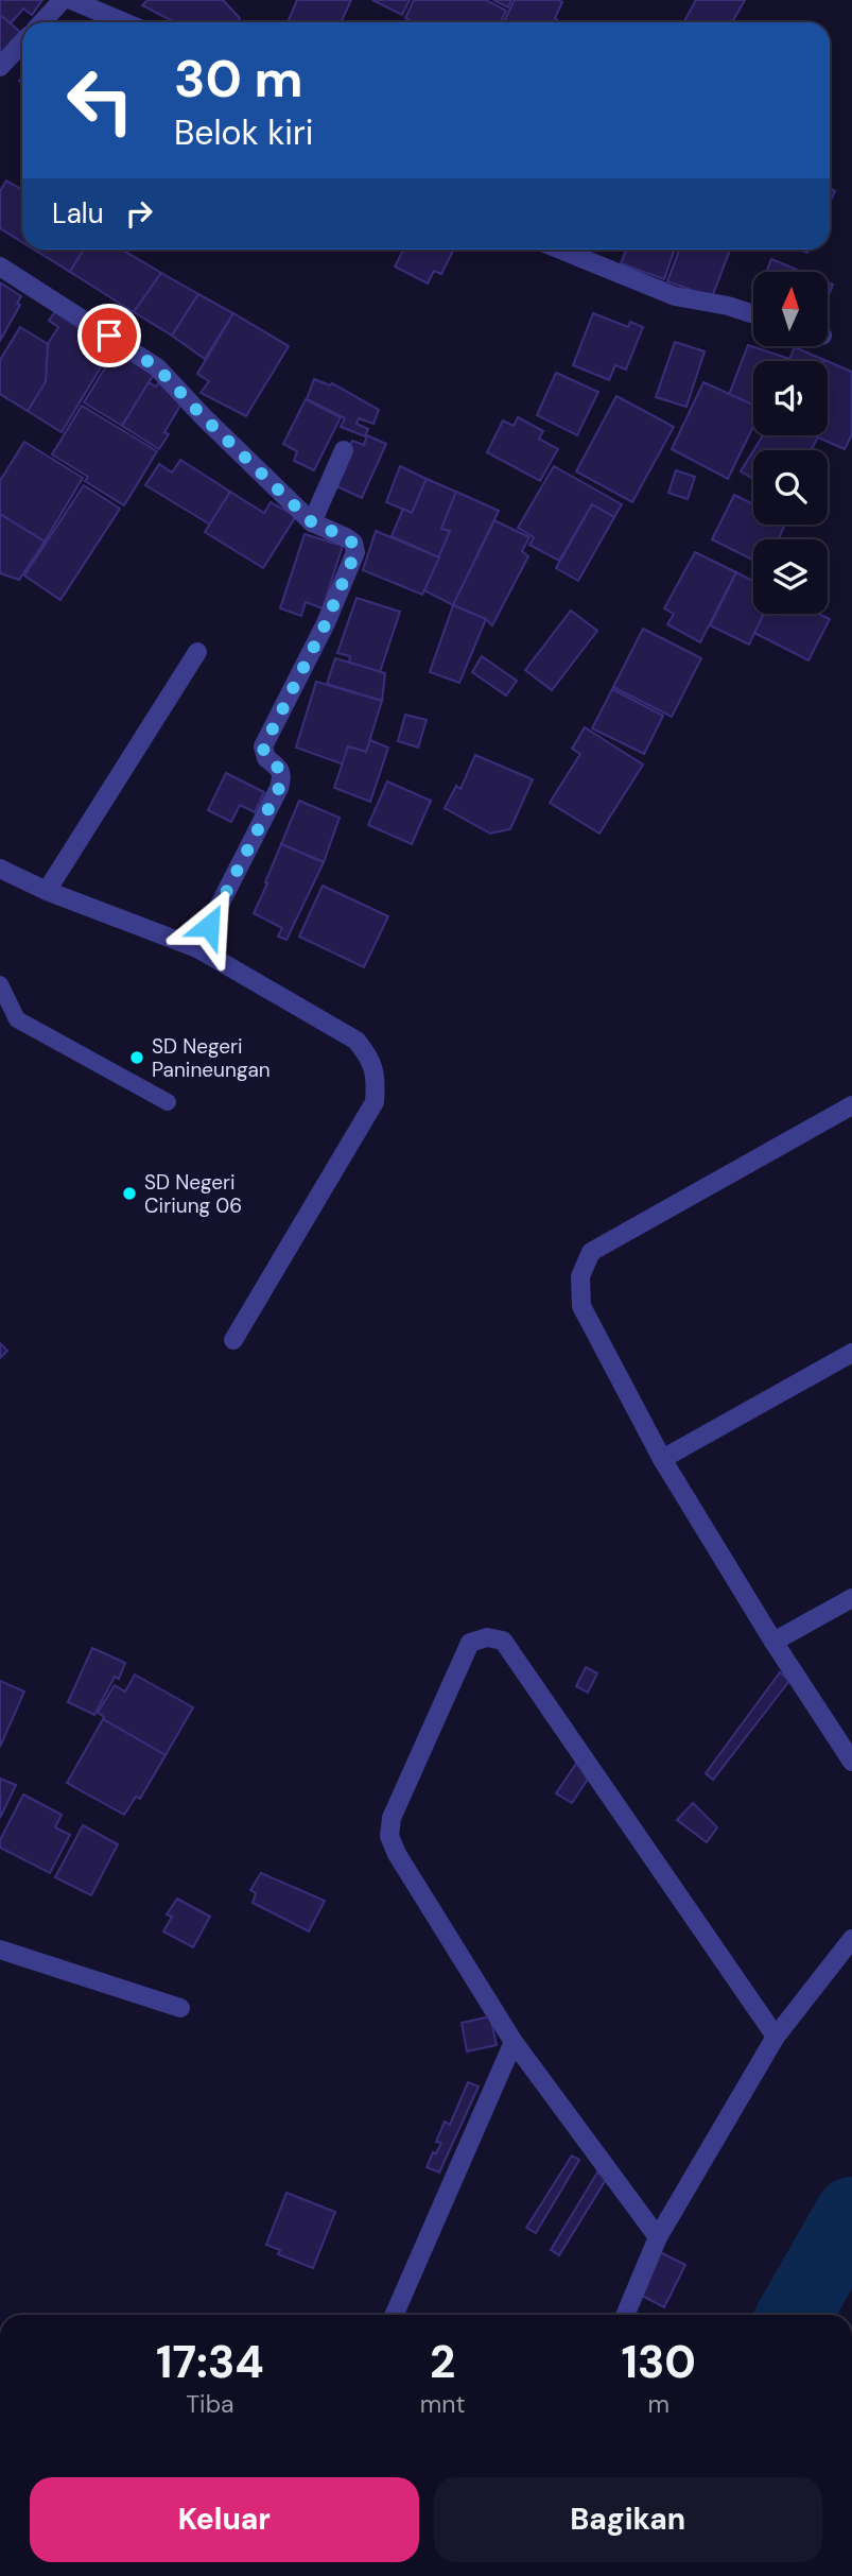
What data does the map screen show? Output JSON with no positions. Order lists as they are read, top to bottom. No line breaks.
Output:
{"places":["SD Negeri Panineungan","SD Negeri Ciriung 06"],"north":"top","page":{"turn":["30 m","Belok kiri"],"then":"Lalu","eta":["17:34","Tiba","2","mnt","130","m"],"buttons":["Keluar","Bagikan"]}}
